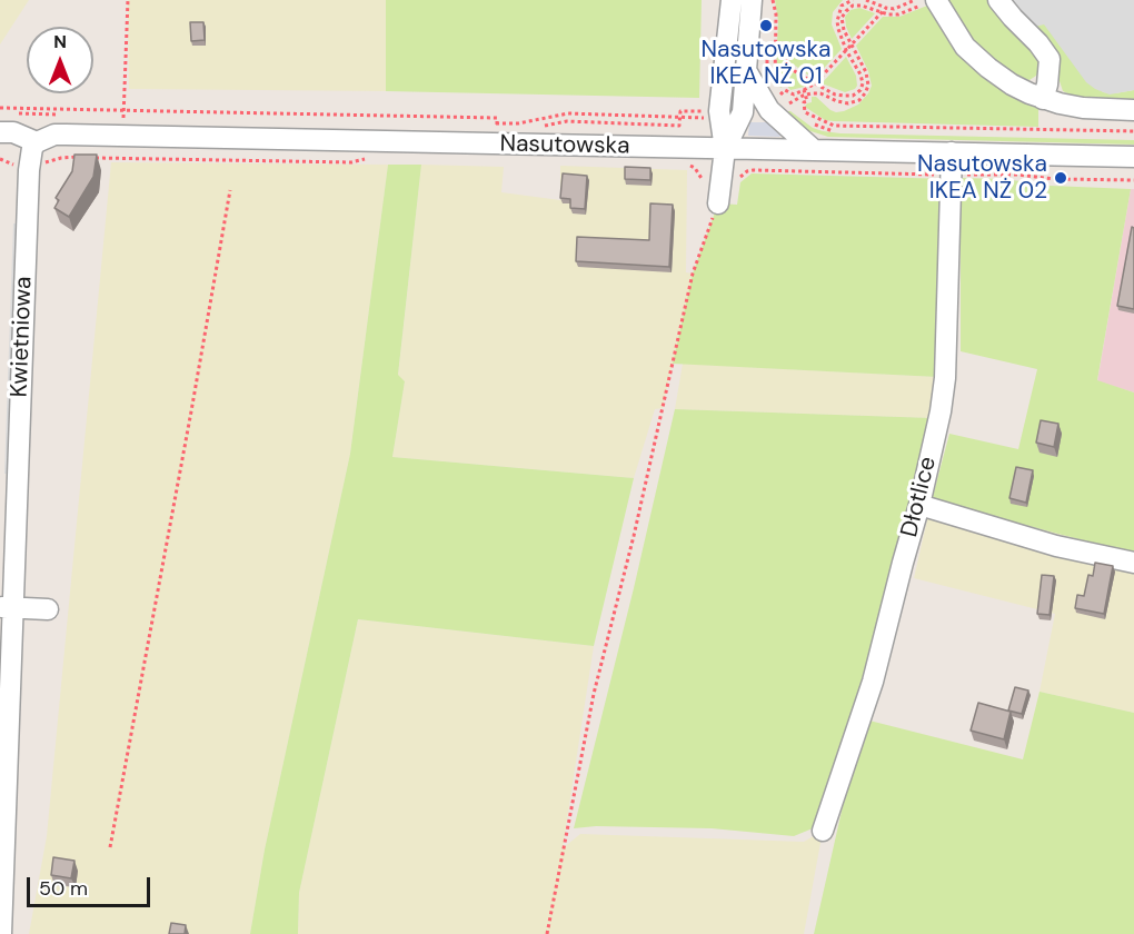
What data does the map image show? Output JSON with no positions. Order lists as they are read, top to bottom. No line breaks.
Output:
{"streets":{"street":["Nasutowska","Kwietniowa","Dłotlice"]},"crossings":[["Nasutowska","Kwietniowa"],["Nasutowska","Dłotlice"]],"places":["Nasutowska IKEA NŻ 01","Nasutowska IKEA NŻ 02"],"scale_bar":"50 m","north":"top"}
